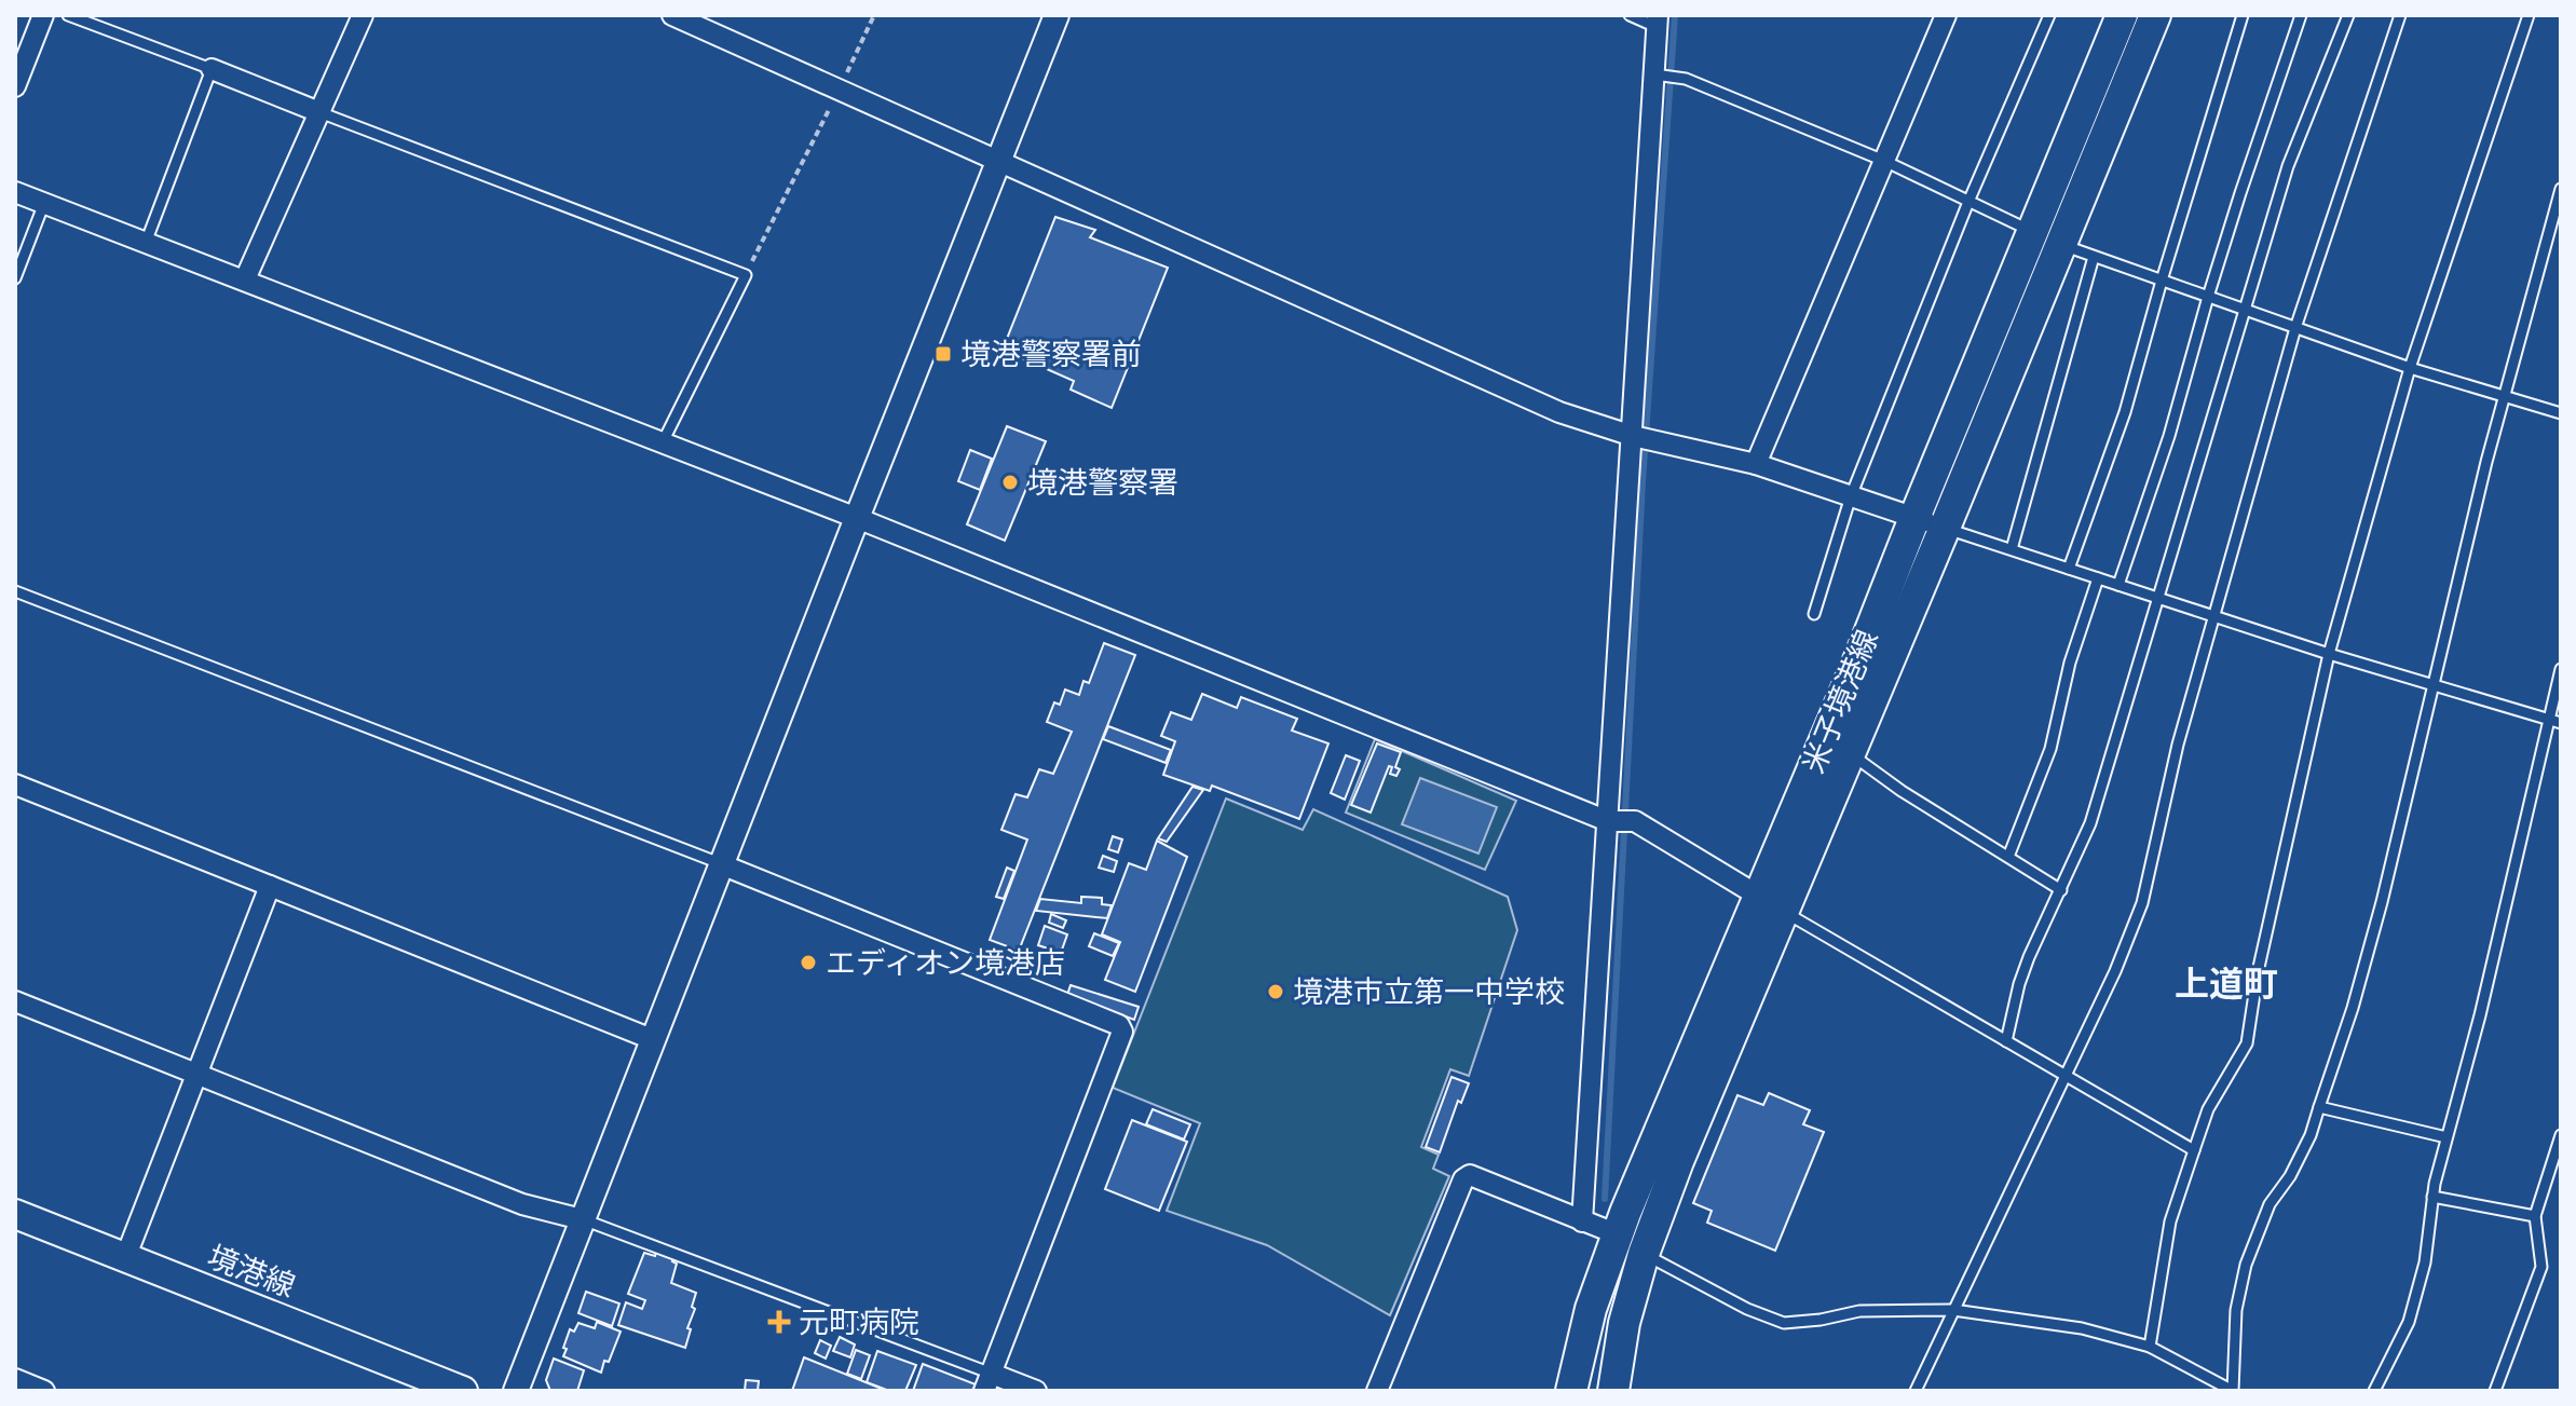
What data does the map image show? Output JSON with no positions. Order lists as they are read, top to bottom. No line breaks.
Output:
{"streets":{"main road":["米子境港線","境港線"]},"districts":["上道町"],"places":{"transit":["境港警察署前"],"other":["境港警察署","エディオン境港店","境港市立第一中学校"],"health":["元町病院"]}}
